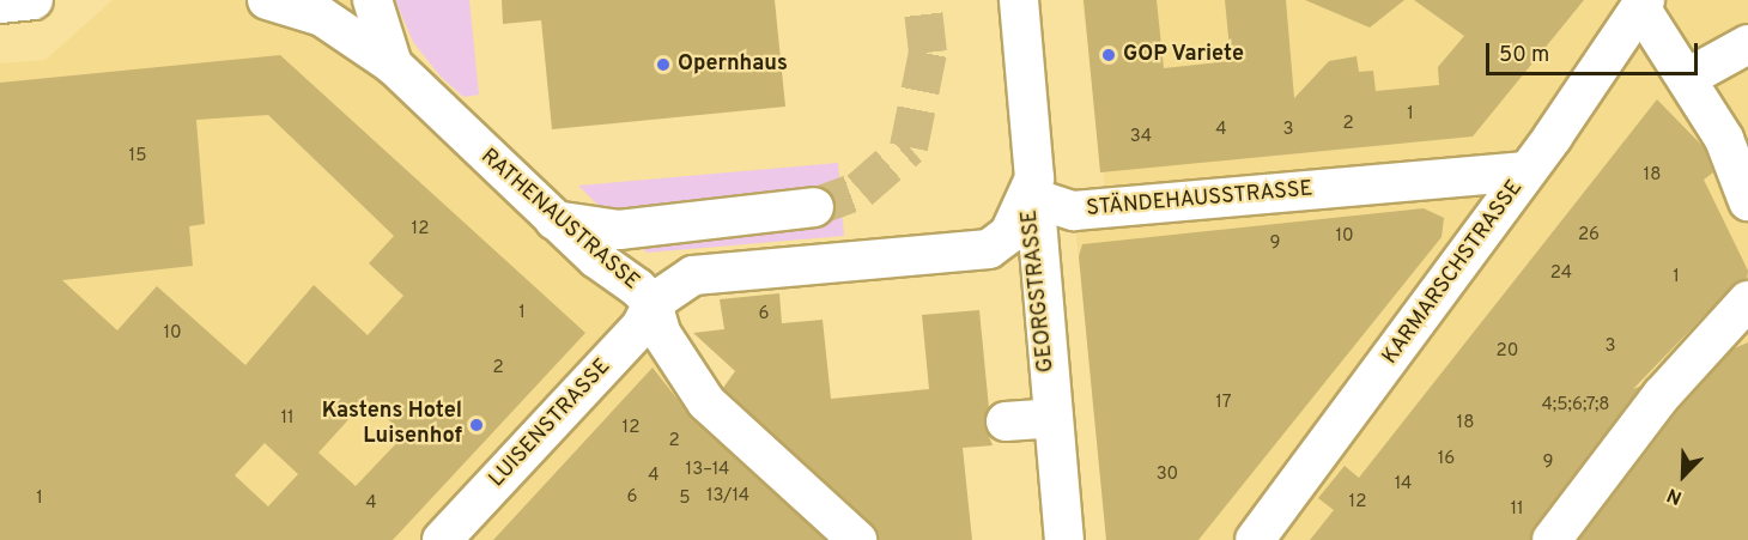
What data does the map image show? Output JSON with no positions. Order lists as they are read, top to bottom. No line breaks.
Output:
{"streets":{"street":["STÄNDEHAUSSTRASSE","RATHENAUSTRASSE","KARMARSCHSTRASSE","GEORGSTRASSE","LUISENSTRASSE"]},"crossings":[["STÄNDEHAUSSTRASSE","KARMARSCHSTRASSE"],["STÄNDEHAUSSTRASSE","GEORGSTRASSE"],["RATHENAUSTRASSE","LUISENSTRASSE"]],"places":["GOP Variete","Opernhaus","Kastens Hotel Luisenhof"],"house_numbers":["1","2","4","3","34","15","18","12","26","10","9","24","1","1","6","10","3","20","2","17","4;5;6;7;8","11","18","12","2","16","9","13–14","30","4","14","13/14","6","1","5","12","4","11"],"scale_bar":"50 m","north":"bottom left"}
